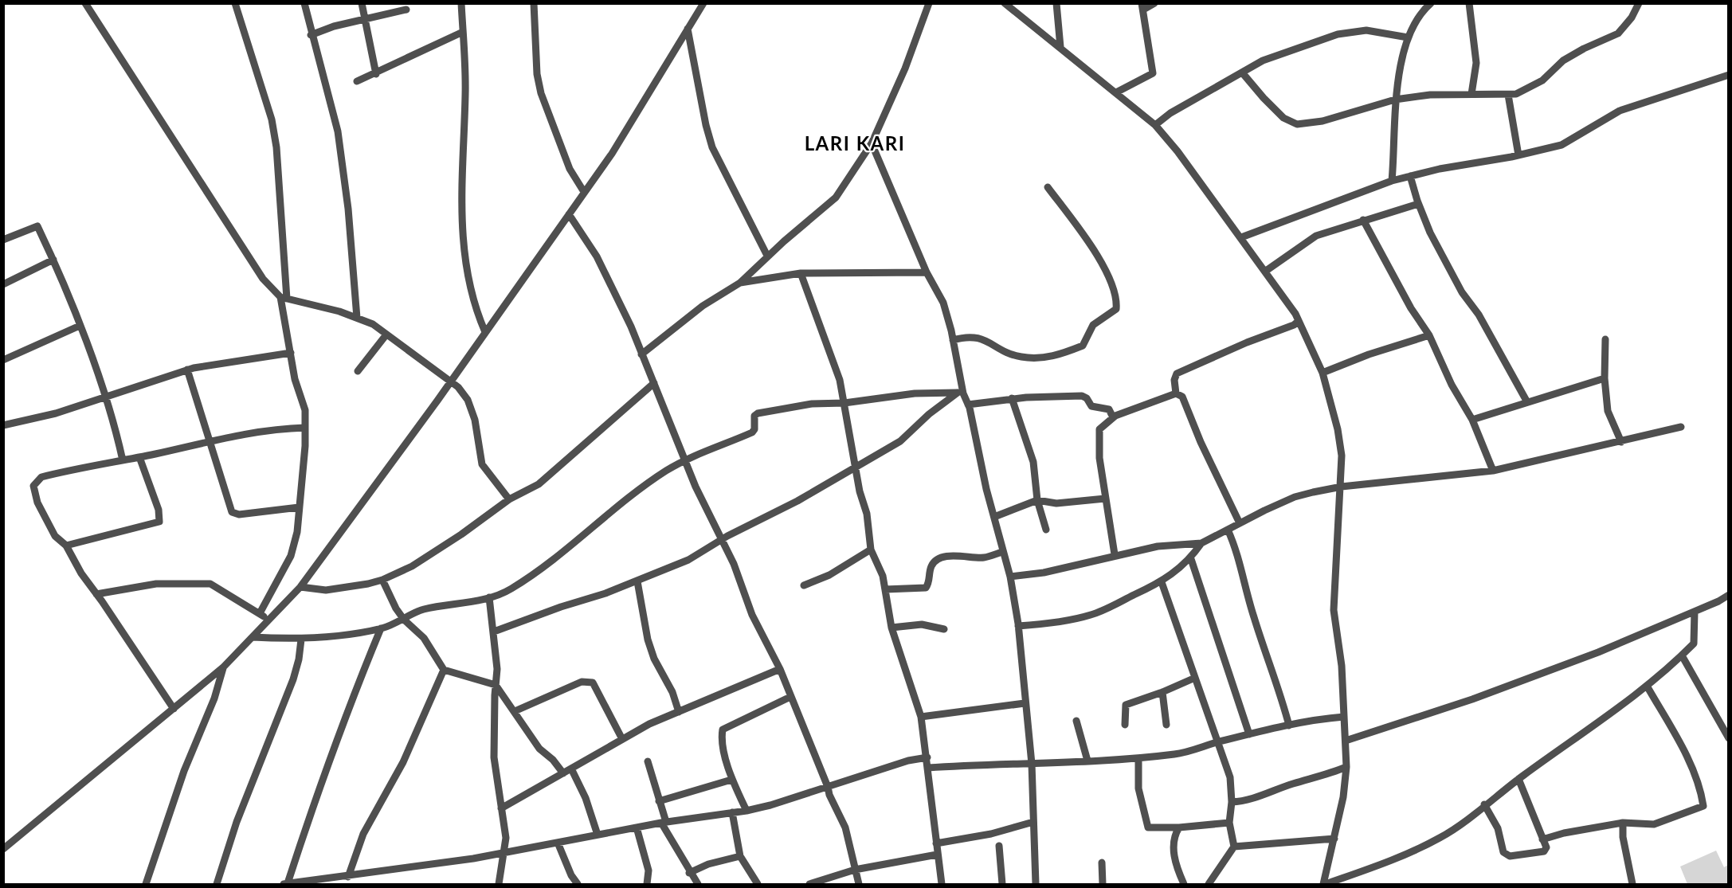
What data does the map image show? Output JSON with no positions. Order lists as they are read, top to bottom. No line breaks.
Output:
{"districts":["LARI KARI"]}
